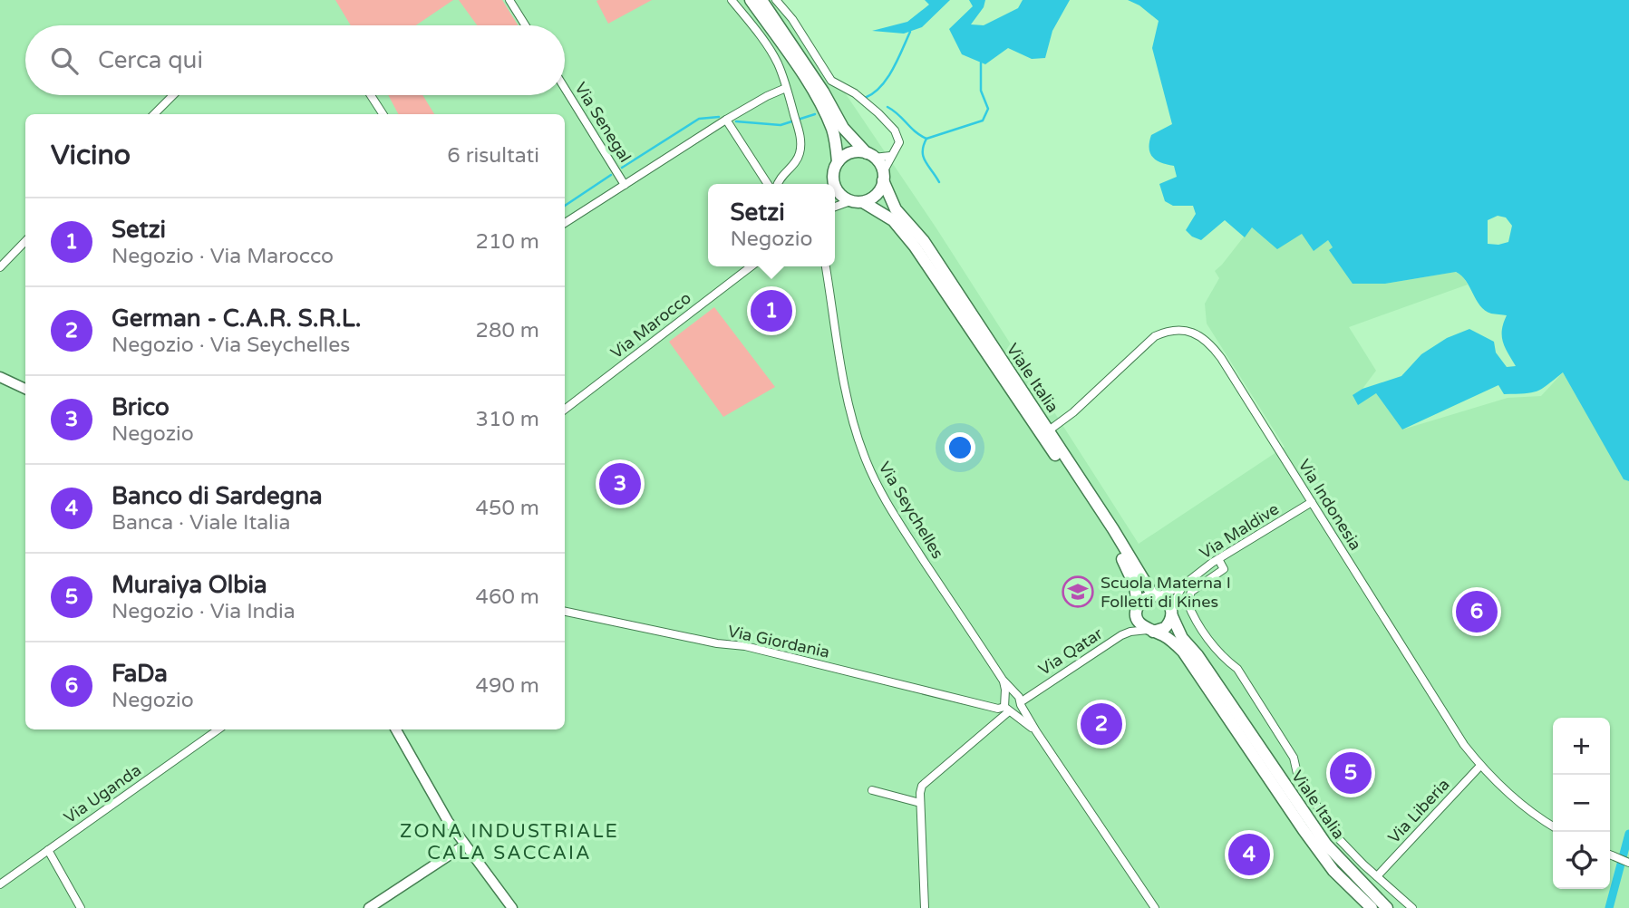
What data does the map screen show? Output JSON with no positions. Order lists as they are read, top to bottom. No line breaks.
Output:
{"streets":{"main road":["Viale Italia"],"street":["Via Senegal","Via Marocco","Via Indonesia","Via Seychelles","Via Maldive","Via Giordania","Via Qatar","Via Uganda","Via Liberia"]},"crossings":[["Viale Italia","Via Indonesia"],["Viale Italia","Via Maldive"],["Via Indonesia","Via Maldive"],["Via Indonesia","Via Liberia"],["Via Seychelles","Via Giordania"],["Via Seychelles","Via Qatar"]],"districts":["ZONA INDUSTRIALE CALA SACCAIA"],"places":{"school or university":["Scuola Materna I Folletti di Kines"]},"page":{"search":"Cerca qui","heading":["Vicino","6 risultati"],"popup":["Setzi","Negozio"],"list":[{"mark":"1","name":"Setzi","note":"Negozio · Via Marocco","value":"210 m"},{"mark":"2","name":"German - C.A.R. S.R.L.","note":"Negozio · Via Seychelles","value":"280 m"},{"mark":"3","name":"Brico","note":"Negozio","value":"310 m"},{"mark":"4","name":"Banco di Sardegna","note":"Banca · Viale Italia","value":"450 m"},{"mark":"5","name":"Muraiya Olbia","note":"Negozio · Via India","value":"460 m"},{"mark":"6","name":"FaDa","note":"Negozio","value":"490 m"}],"pins":["1","3","6","2","5","4"],"map_buttons":["+","−"]}}
